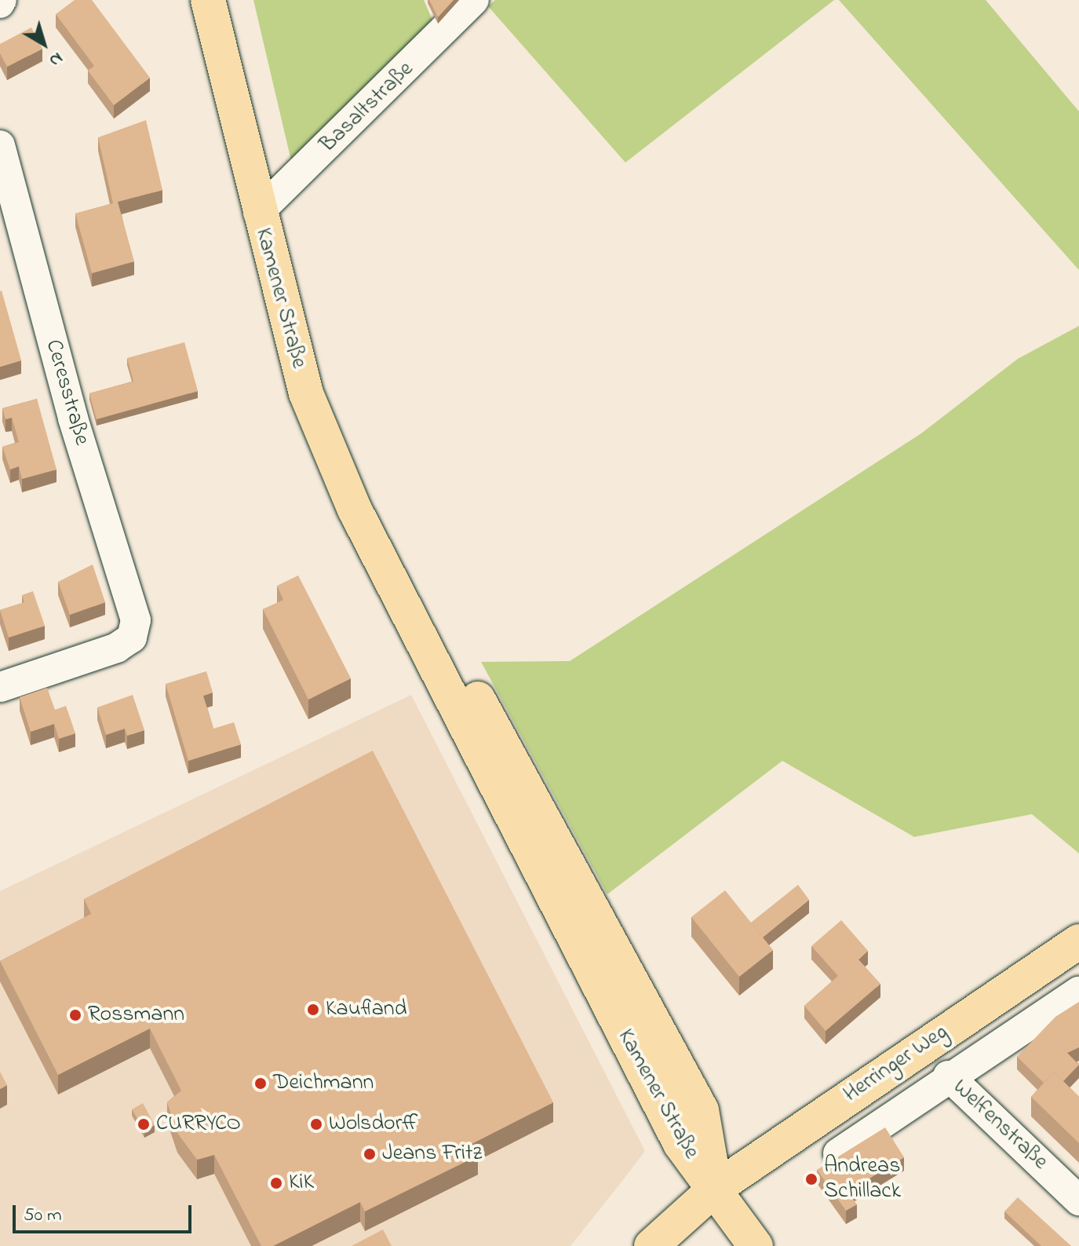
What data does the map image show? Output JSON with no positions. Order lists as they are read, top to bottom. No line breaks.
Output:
{"streets":{"main road":["Kamener Straße","Herringer Weg"],"street":["Basaltstraße","Ceresstraße","Welfenstraße"]},"crossings":[["Basaltstraße","Kamener Straße"],["Kamener Straße","Herringer Weg"],["Herringer Weg","Welfenstraße"]],"places":["Kaufland","Rossmann","Deichmann","CURRYCO","Wolsdorff","Jeans Fritz","Andreas Schillack","KiK"],"scale_bar":"50 m","north":"bottom right"}
